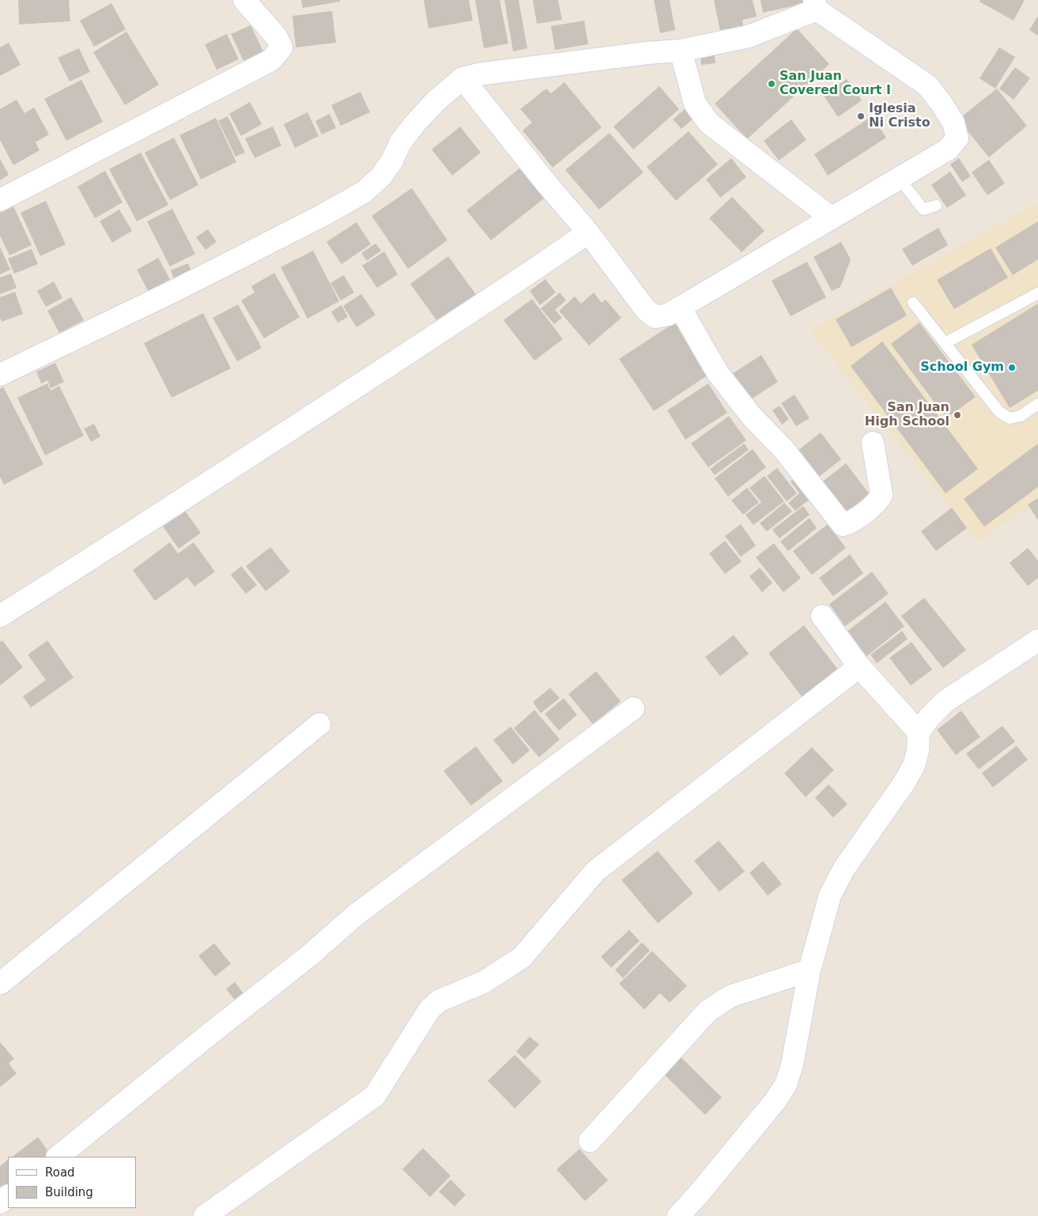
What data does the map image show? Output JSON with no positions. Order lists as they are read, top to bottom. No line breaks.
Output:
{"places":["San Juan Covered Court I","Iglesia Ni Cristo","School Gym","San Juan High School"],"legend":["Road","Building"]}
